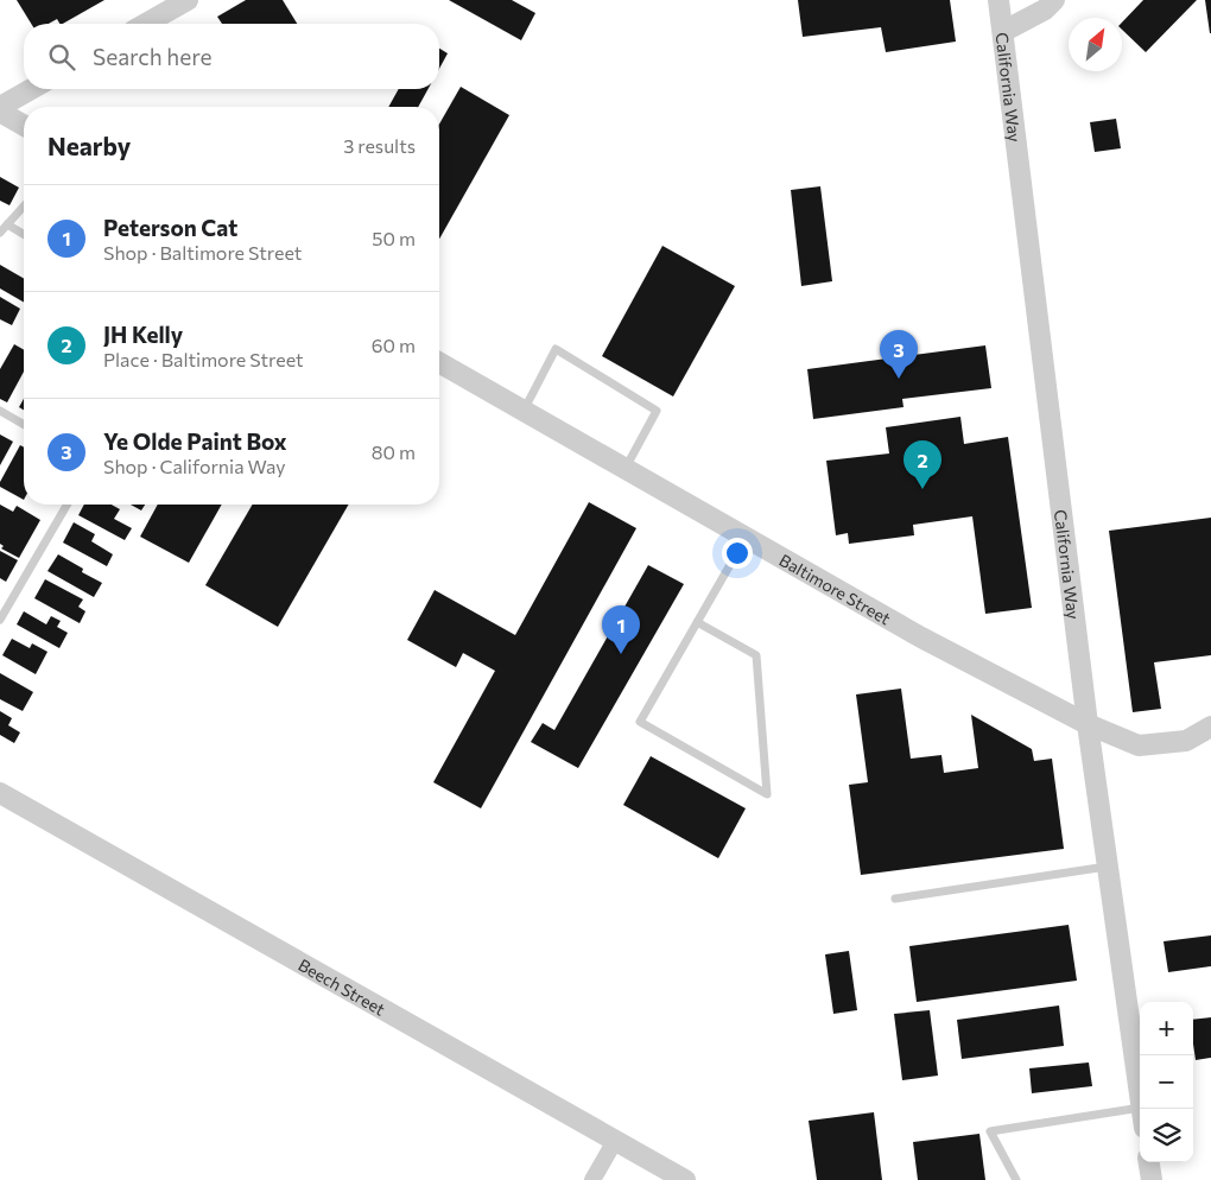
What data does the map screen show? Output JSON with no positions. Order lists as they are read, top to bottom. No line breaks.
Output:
{"streets":{"street":["California Way","Baltimore Street","Beech Street"]},"crossings":[["California Way","Baltimore Street"]],"north":"top right","page":{"search":"Search here","heading":["Nearby","3 results"],"list":[{"mark":"1","name":"Peterson Cat","note":"Shop · Baltimore Street","value":"50 m"},{"mark":"2","name":"JH Kelly","note":"Place · Baltimore Street","value":"60 m"},{"mark":"3","name":"Ye Olde Paint Box","note":"Shop · California Way","value":"80 m"}],"pins":["3","2","1"],"map_buttons":["+","−"]}}
